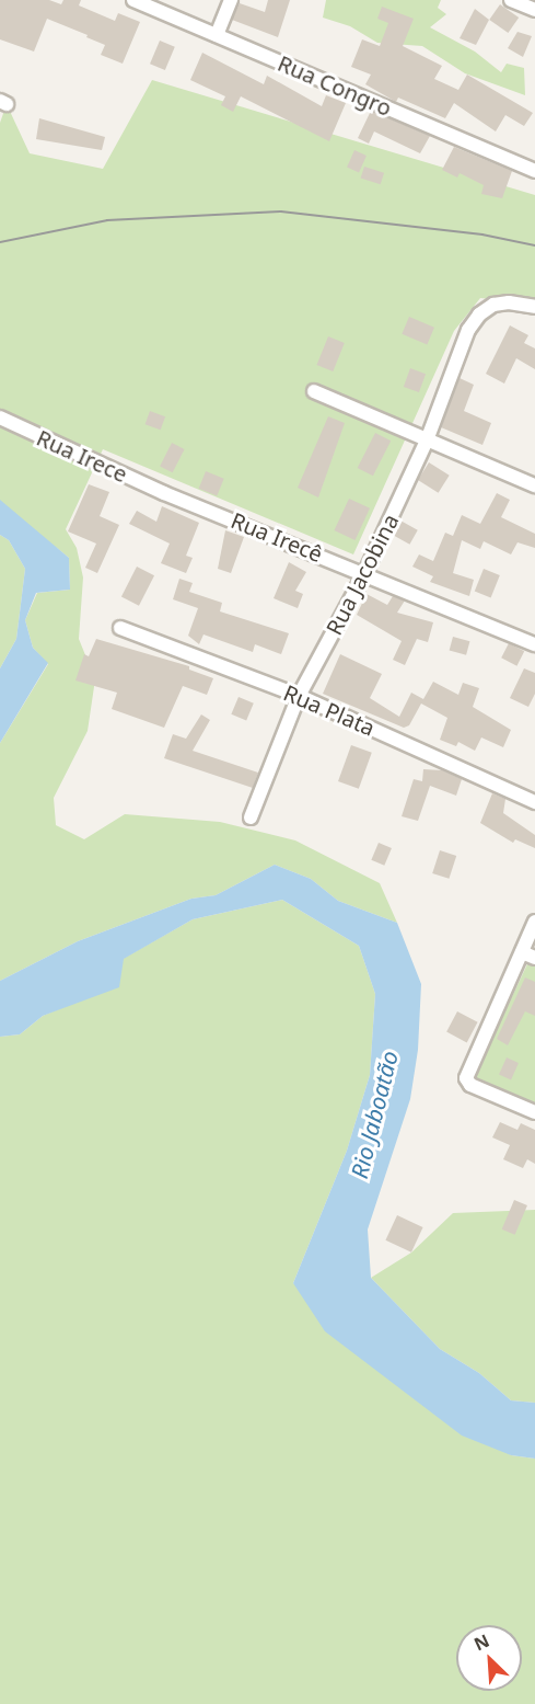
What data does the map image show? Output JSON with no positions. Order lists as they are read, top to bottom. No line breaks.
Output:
{"streets":{"street":["Rua Congro","Rua Irece","Rua Irecê","Rua Jacobina","Rua Plata"]},"crossings":[["Rua Irece","Rua Irecê"],["Rua Irecê","Rua Jacobina"],["Rua Jacobina","Rua Plata"]],"water":["Rio Jaboatão"],"north":"top left"}
